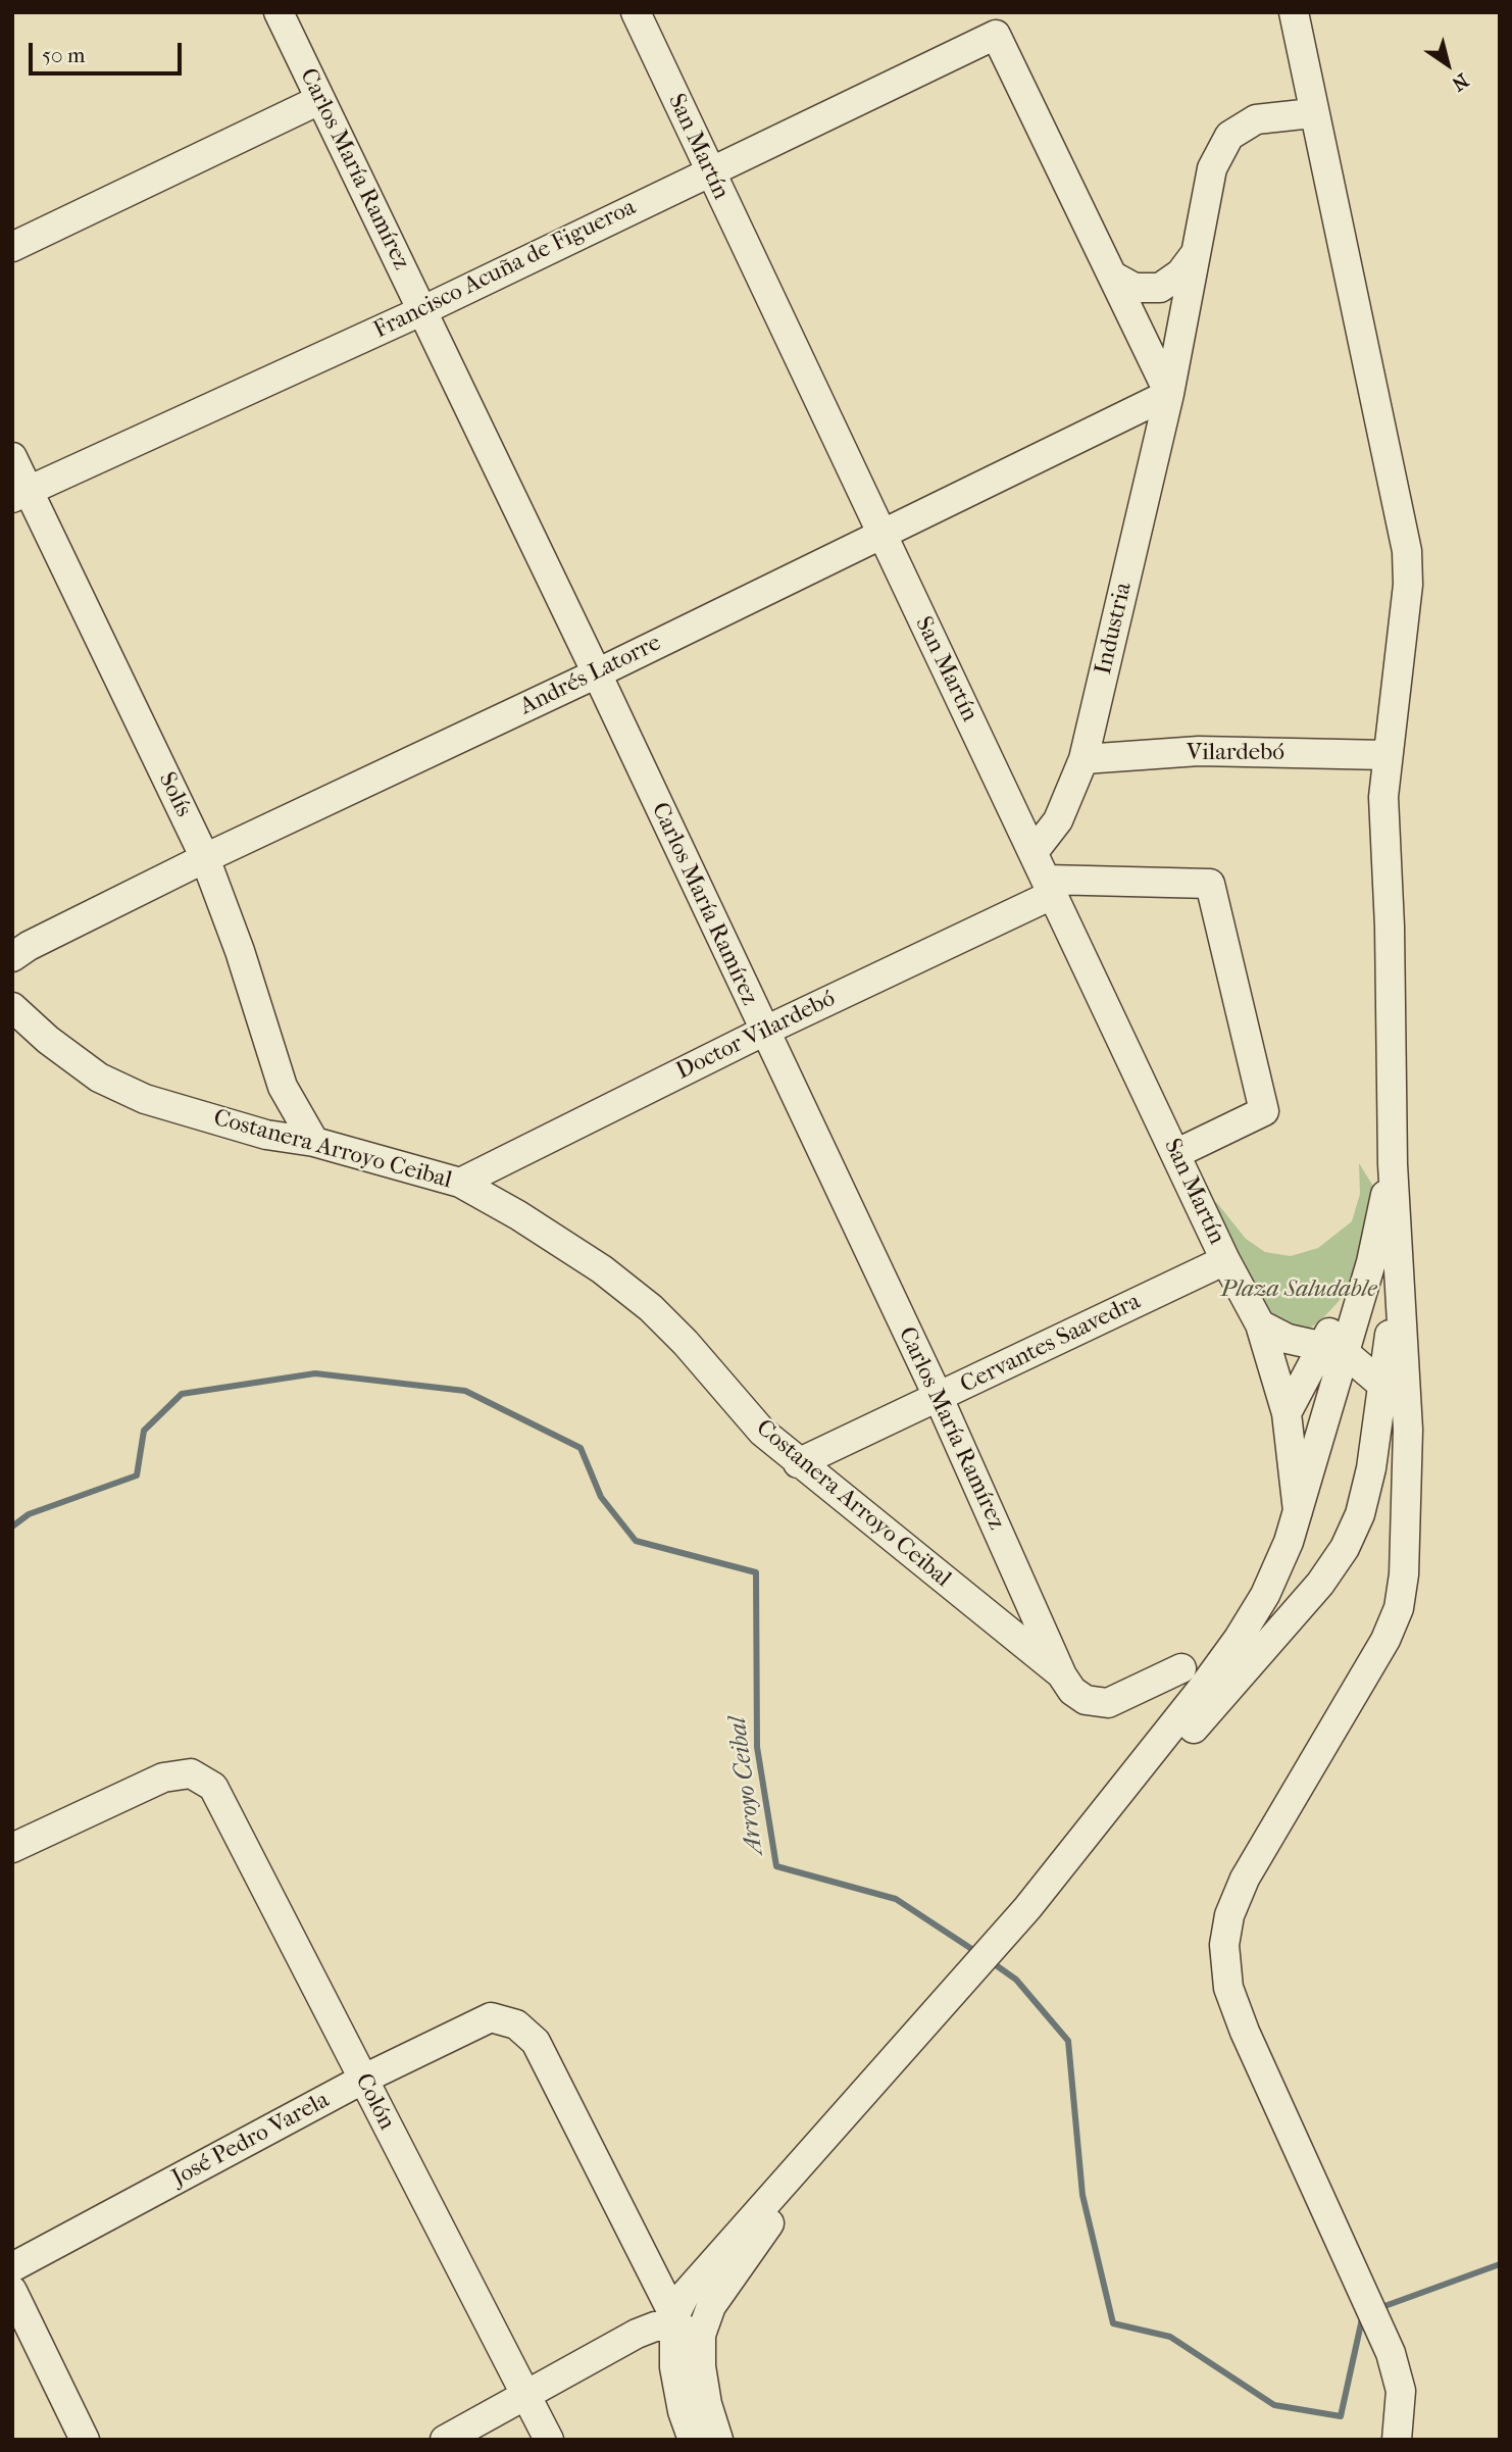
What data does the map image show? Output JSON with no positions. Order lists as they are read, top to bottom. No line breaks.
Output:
{"streets":{"street":["San Martín","Carlos María Ramírez","Francisco Acuña de Figueroa","Industria","Andrés Latorre","Vilardebó","Solís","Doctor Vilardebó","Costanera Arroyo Ceibal","Cervantes Saavedra","Colón","José Pedro Varela"]},"crossings":[["San Martín","Francisco Acuña de Figueroa"],["San Martín","Industria"],["San Martín","Andrés Latorre"],["San Martín","Doctor Vilardebó"],["San Martín","Cervantes Saavedra"],["Carlos María Ramírez","Francisco Acuña de Figueroa"],["Carlos María Ramírez","Andrés Latorre"],["Carlos María Ramírez","Doctor Vilardebó"],["Carlos María Ramírez","Costanera Arroyo Ceibal"],["Carlos María Ramírez","Cervantes Saavedra"],["Francisco Acuña de Figueroa","Solís"],["Industria","Andrés Latorre"],["Industria","Vilardebó"],["Andrés Latorre","Solís"],["Solís","Costanera Arroyo Ceibal"],["Doctor Vilardebó","Costanera Arroyo Ceibal"],["Costanera Arroyo Ceibal","Cervantes Saavedra"],["Colón","José Pedro Varela"]],"water":["Arroyo Ceibal"],"parks":["Plaza Saludable"],"scale_bar":"50 m","north":"bottom right"}
